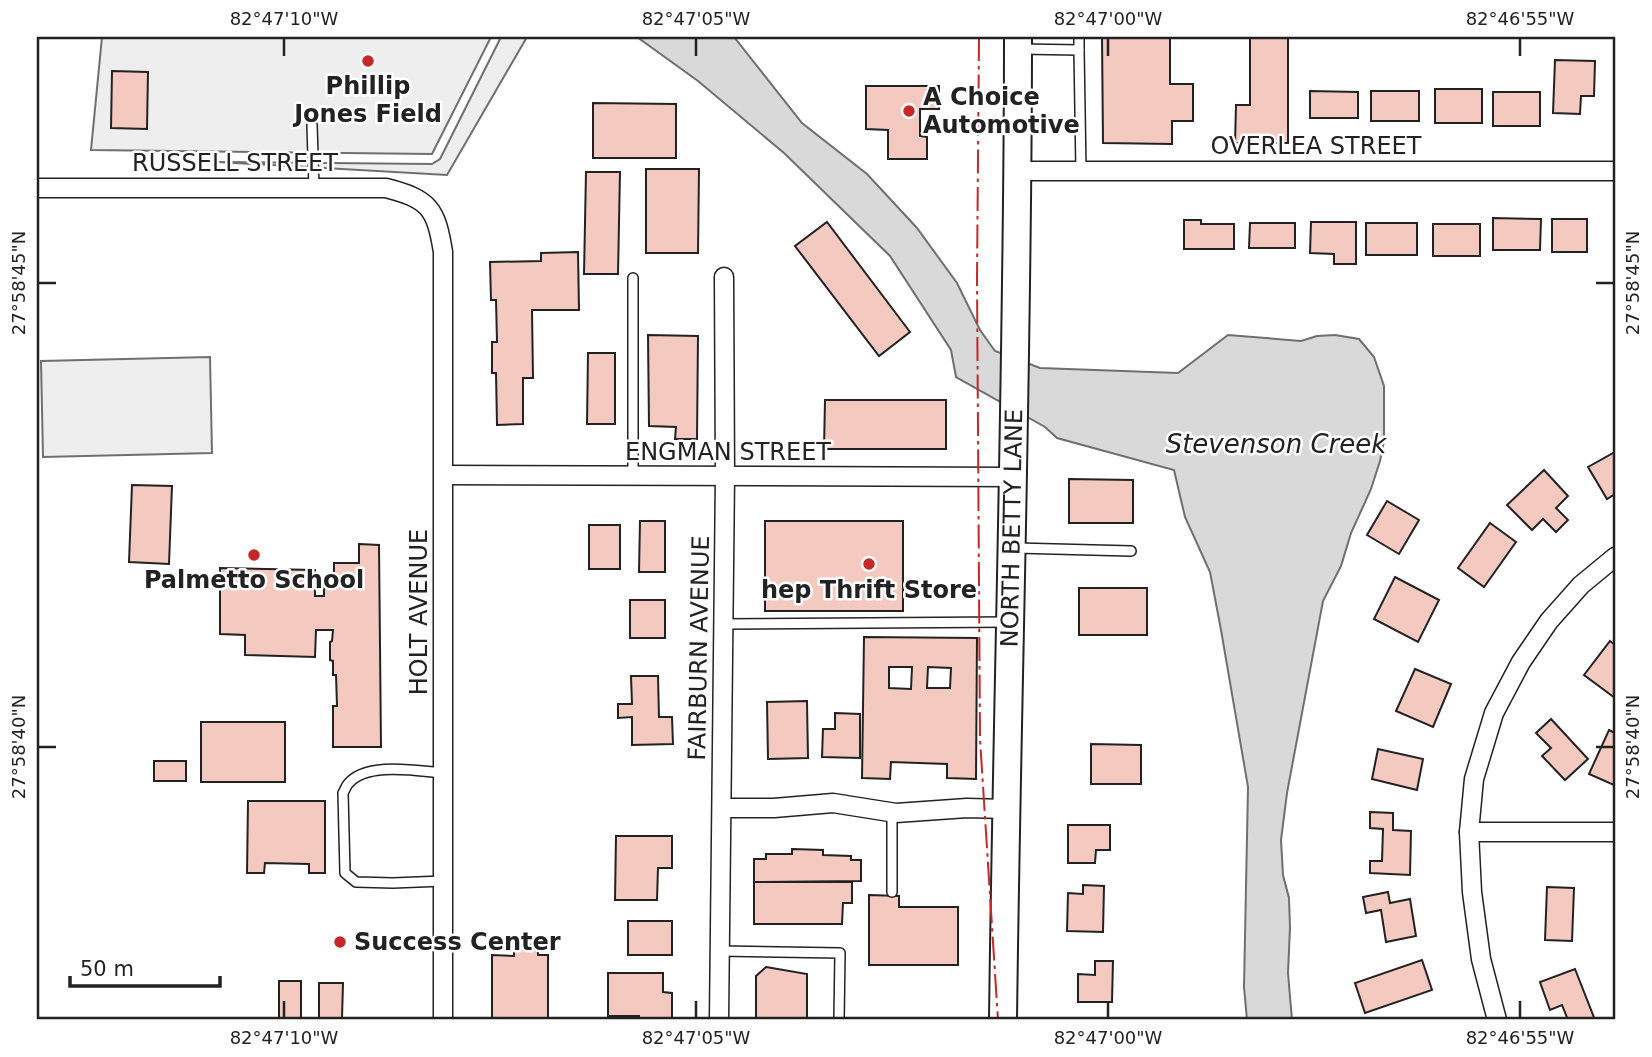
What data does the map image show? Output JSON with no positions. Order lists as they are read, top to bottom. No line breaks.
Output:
{"streets":{"street":["OVERLEA STREET","RUSSELL STREET","ENGMAN STREET","NORTH BETTY LANE","HOLT AVENUE","FAIRBURN AVENUE"]},"crossings":[["OVERLEA STREET","NORTH BETTY LANE"],["RUSSELL STREET","HOLT AVENUE"],["ENGMAN STREET","NORTH BETTY LANE"],["ENGMAN STREET","HOLT AVENUE"],["ENGMAN STREET","FAIRBURN AVENUE"]],"water":["Stevenson Creek"],"places":["Phillip Jones Field","A Choice Automotive","Palmetto School","hep Thrift Store","Success Center"],"scale_bar":"50 m","coordinates":["82°47'10\"W","82°47'05\"W","82°47'00\"W","82°46'55\"W","27°58'45\"N","27°58'40\"N"]}
